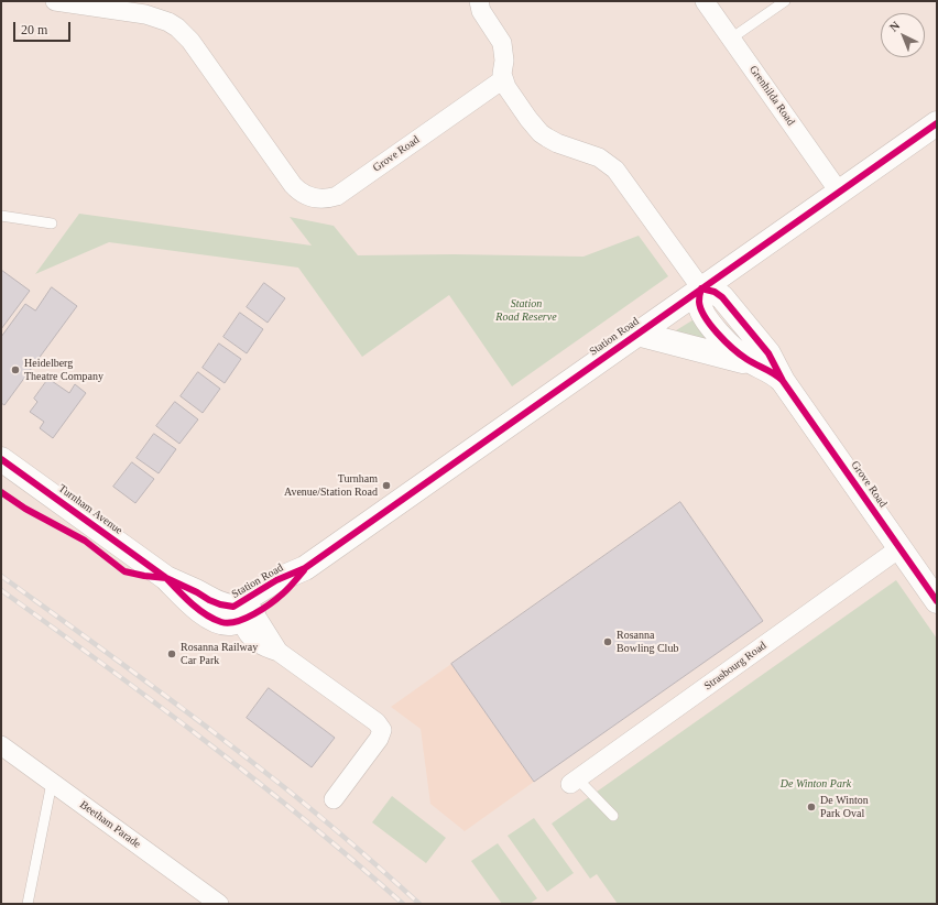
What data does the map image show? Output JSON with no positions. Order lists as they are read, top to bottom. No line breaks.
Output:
{"streets":{"street":["Grenhilda Road","Grove Road","Station Road","Turnham Avenue","Strasbourg Road","Beetham Parade"]},"crossings":[["Grenhilda Road","Station Road"],["Grove Road","Station Road"],["Grove Road","Strasbourg Road"],["Station Road","Turnham Avenue"]],"parks":["Station Road Reserve","De Winton Park"],"places":["Heidelberg Theatre Company","Turnham Avenue/Station Road","Rosanna Bowling Club","Rosanna Railway Car Park","De Winton Park Oval"],"scale_bar":"20 m","north":"top left"}
